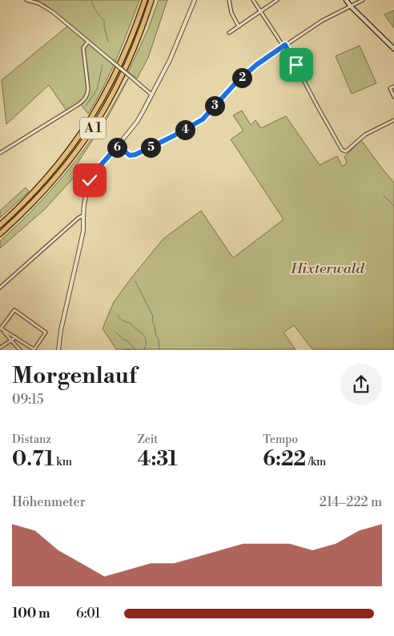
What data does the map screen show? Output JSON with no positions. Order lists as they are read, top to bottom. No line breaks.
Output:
{"streets":{"highway":["A 1"]},"parks":["Hixterwald"],"page":{"pins":["2","3","4","5","6"],"heading":["Morgenlauf","09:15"],"stats":[["Distanz","0.71 km"],["Zeit","4:31"],["Tempo","6:22 /km"]],"chart":["Höhenmeter","214–222 m"],"list":[{"name":"100 m","note":"6:01"}]}}
